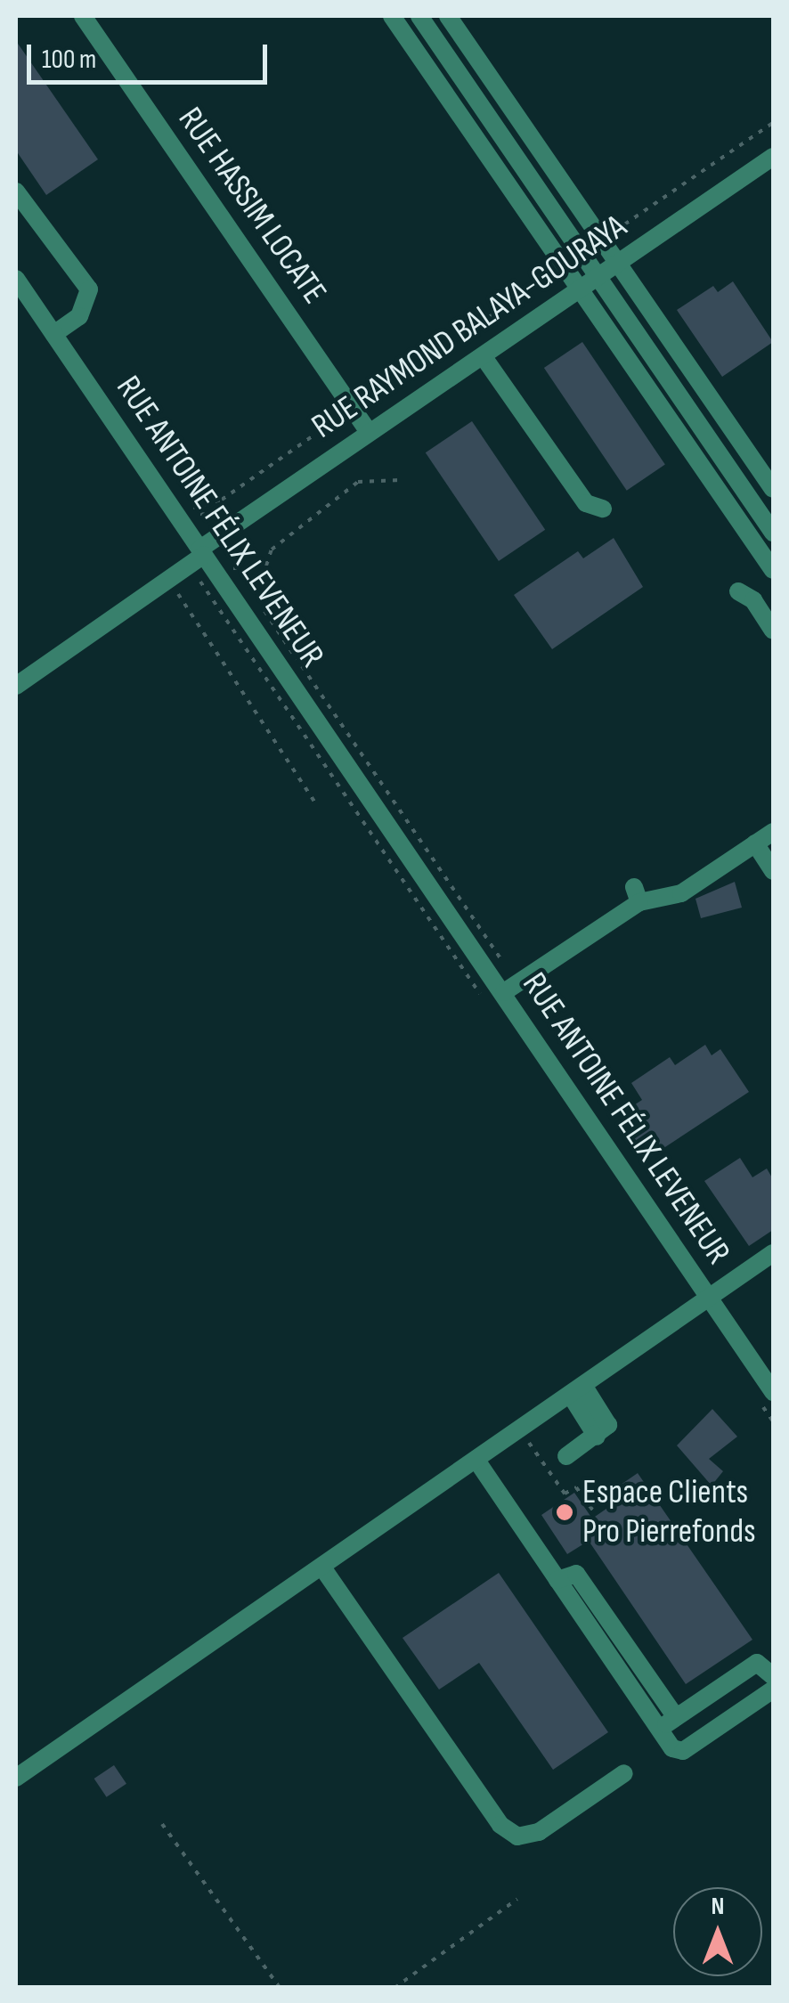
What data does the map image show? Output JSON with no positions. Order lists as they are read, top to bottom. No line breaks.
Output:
{"streets":{"street":["RUE HASSIM LOCATE","RUE RAYMOND BALAYA-GOURAYA","RUE ANTOINE FÉLIX LEVENEUR"]},"crossings":[["RUE HASSIM LOCATE","RUE RAYMOND BALAYA-GOURAYA"],["RUE RAYMOND BALAYA-GOURAYA","RUE ANTOINE FÉLIX LEVENEUR"]],"places":["Espace Clients Pro Pierrefonds"],"scale_bar":"100 m","north":"top"}
